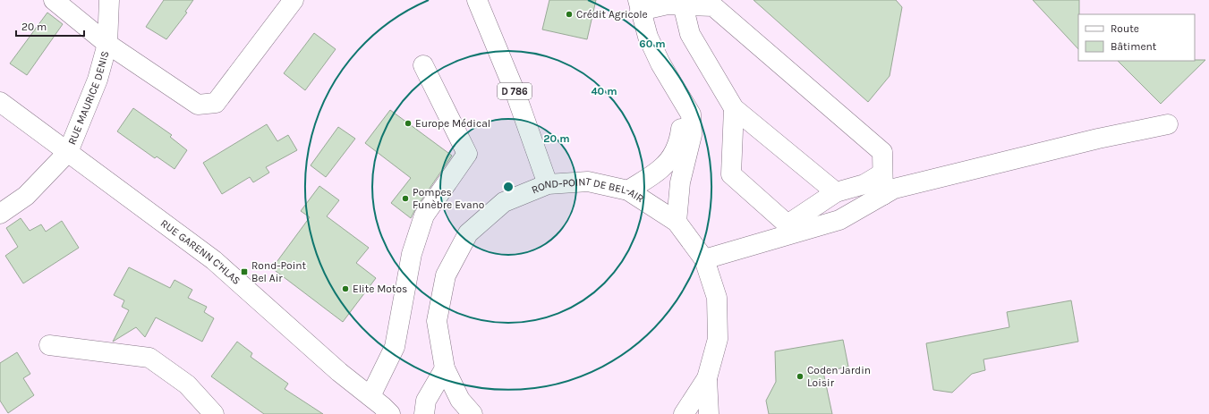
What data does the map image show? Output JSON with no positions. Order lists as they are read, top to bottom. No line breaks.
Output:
{"streets":{"street":["D 786","RUE MAURICE DENIS","ROND-POINT DE BEL-AIR","RUE GARENN C'HLAS"]},"crossings":[["D 786","ROND-POINT DE BEL-AIR"],["RUE MAURICE DENIS","RUE GARENN C'HLAS"]],"places":{"other":["Crédit Agricole","Europe Médical","Pompes Funèbre Evano","Elite Motos","Coden Jardin Loisir"],"transit":["Rond-Point Bel Air"]},"legend":["Route","Bâtiment"],"scale_bar":"20 m","rings":["60 m","40 m","20 m"]}
